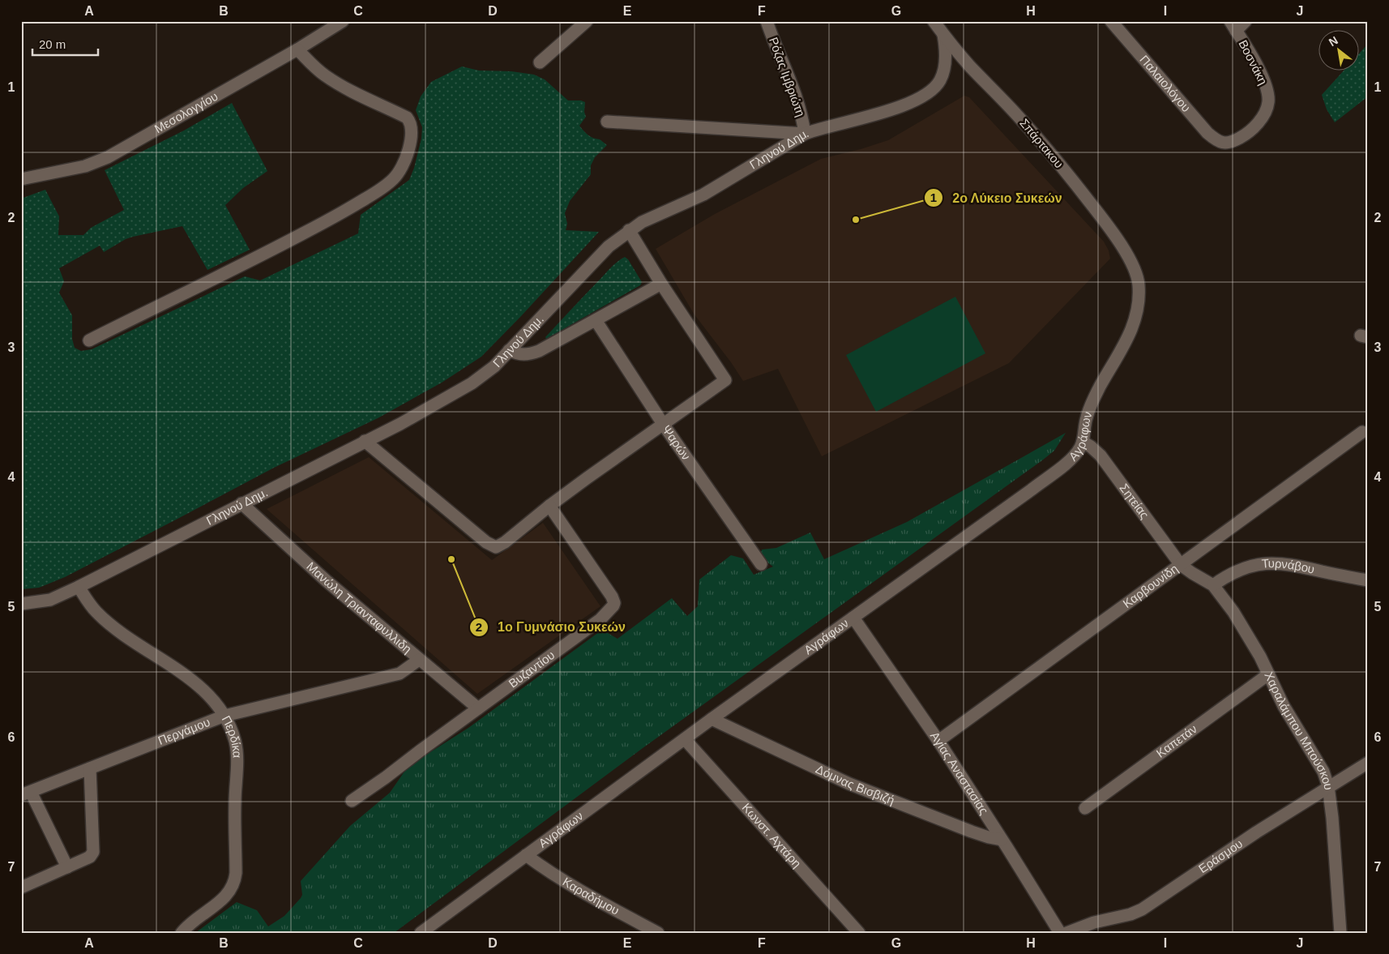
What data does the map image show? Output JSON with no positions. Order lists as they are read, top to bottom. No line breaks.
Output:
{"streets":{"street":["Βοσνάκη","Ρόζας Ιμβριώτη","Παλαιολόγου","Μεσολογγίου","Σπάρτακου","Γληνού Δημ.","Αγράφων","Ψαρών","Σητείας","Τυρνάβου","Καρβουνίδη","Μανώλη Τριανταφυλλιδη","Βυζαντίου","Περγάμου","Χαραλάμπου Μπούσκου","Περδίκα","Καπετάν","Αγίας Αναστασίας","Δόμνας Βισβιζή","Κωνστ. Αχτάρη","Εράσμου","Καραδήμου"]},"crossings":[["Βοσνάκη","Παλαιολόγου"],["Ρόζας Ιμβριώτη","Γληνού Δημ."],["Σπάρτακου","Γληνού Δημ."],["Σπάρτακου","Αγράφων"],["Γληνού Δημ.","Μανώλη Τριανταφυλλιδη"],["Γληνού Δημ.","Περδίκα"],["Αγράφων","Σητείας"],["Αγράφων","Αγίας Αναστασίας"],["Αγράφων","Δόμνας Βισβιζή"],["Αγράφων","Κωνστ. Αχτάρη"],["Αγράφων","Καραδήμου"],["Σητείας","Καρβουνίδη"],["Σητείας","Χαραλάμπου Μπούσκου"],["Τυρνάβου","Χαραλάμπου Μπούσκου"],["Καρβουνίδη","Χαραλάμπου Μπούσκου"],["Καρβουνίδη","Αγίας Αναστασίας"],["Μανώλη Τριανταφυλλιδη","Βυζαντίου"],["Μανώλη Τριανταφυλλιδη","Περγάμου"],["Περγάμου","Περδίκα"],["Χαραλάμπου Μπούσκου","Καπετάν"],["Χαραλάμπου Μπούσκου","Εράσμου"],["Αγίας Αναστασίας","Δόμνας Βισβιζή"]],"places":["2ο Λύκειο Συκεών","1ο Γυμνάσιο Συκεών"],"scale_bar":"20 m","north":"top left","grid":{"columns":["A","B","C","D","E","F","G","H","I","J"],"rows":["1","2","3","4","5","6","7"]}}
